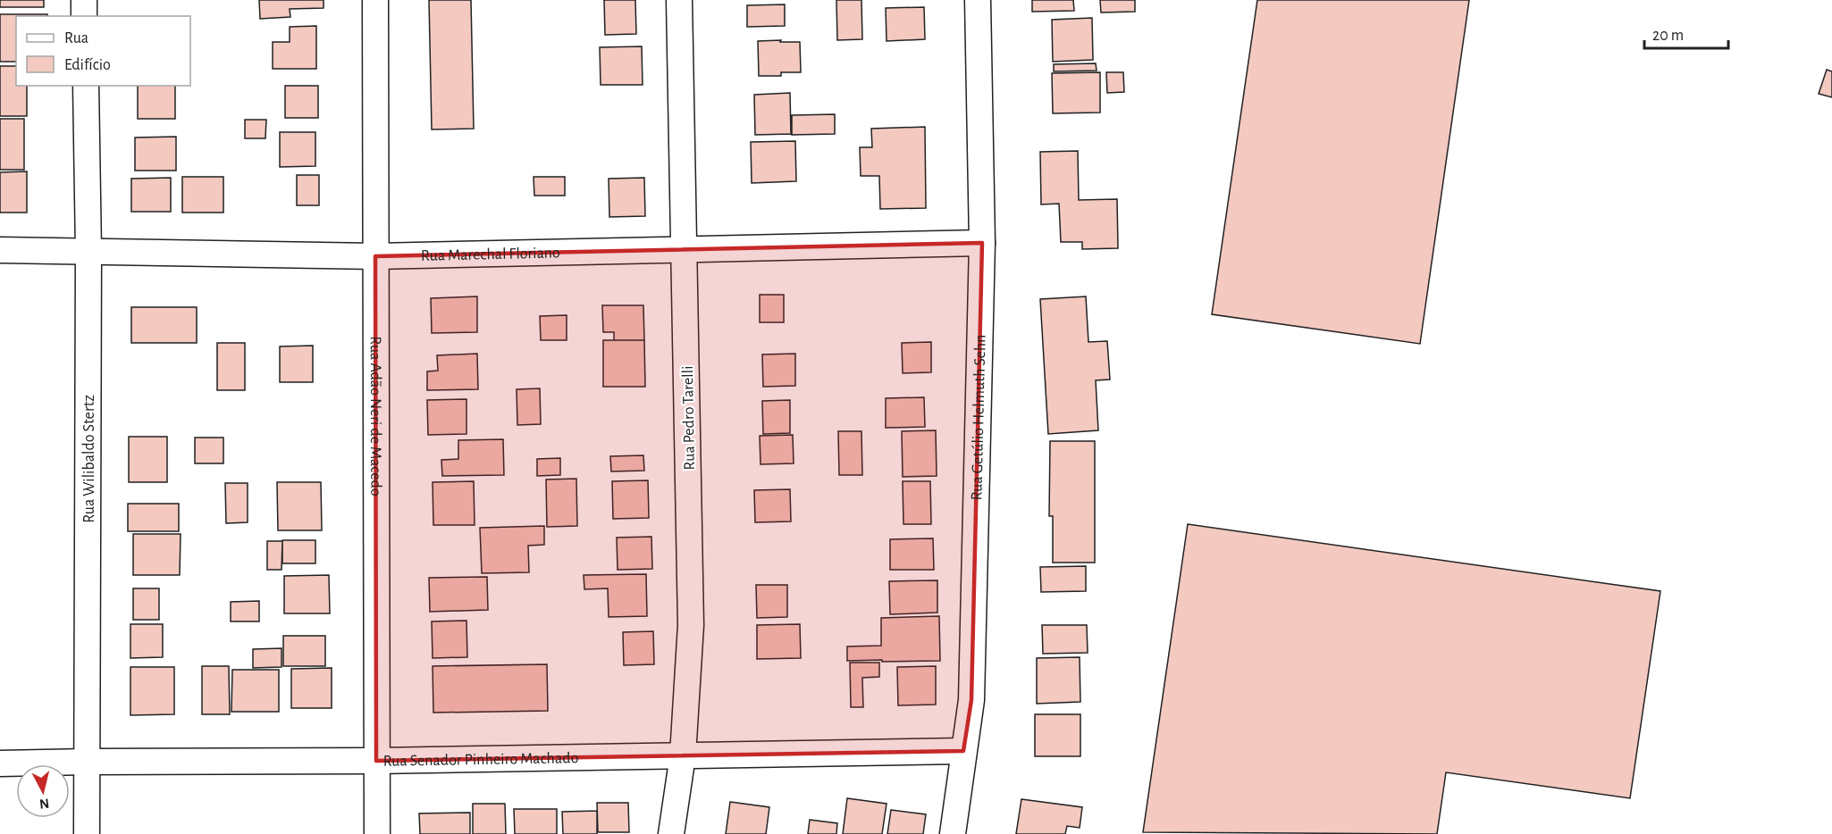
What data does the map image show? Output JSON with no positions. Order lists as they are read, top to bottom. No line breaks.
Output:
{"streets":{"street":["Rua Marechal Floriano","Rua Adão Neri de Macedo","Rua Pedro Tarelli","Rua Getúlio Helmuth Sehn","Rua Wilibaldo Stertz","Rua Senador Pinheiro Machado"]},"crossings":[["Rua Marechal Floriano","Rua Adão Neri de Macedo"],["Rua Marechal Floriano","Rua Pedro Tarelli"],["Rua Marechal Floriano","Rua Getúlio Helmuth Sehn"],["Rua Marechal Floriano","Rua Wilibaldo Stertz"],["Rua Adão Neri de Macedo","Rua Senador Pinheiro Machado"],["Rua Pedro Tarelli","Rua Senador Pinheiro Machado"],["Rua Getúlio Helmuth Sehn","Rua Senador Pinheiro Machado"],["Rua Wilibaldo Stertz","Rua Senador Pinheiro Machado"]],"legend":["Rua","Edifício"],"scale_bar":"20 m","north":"bottom"}
